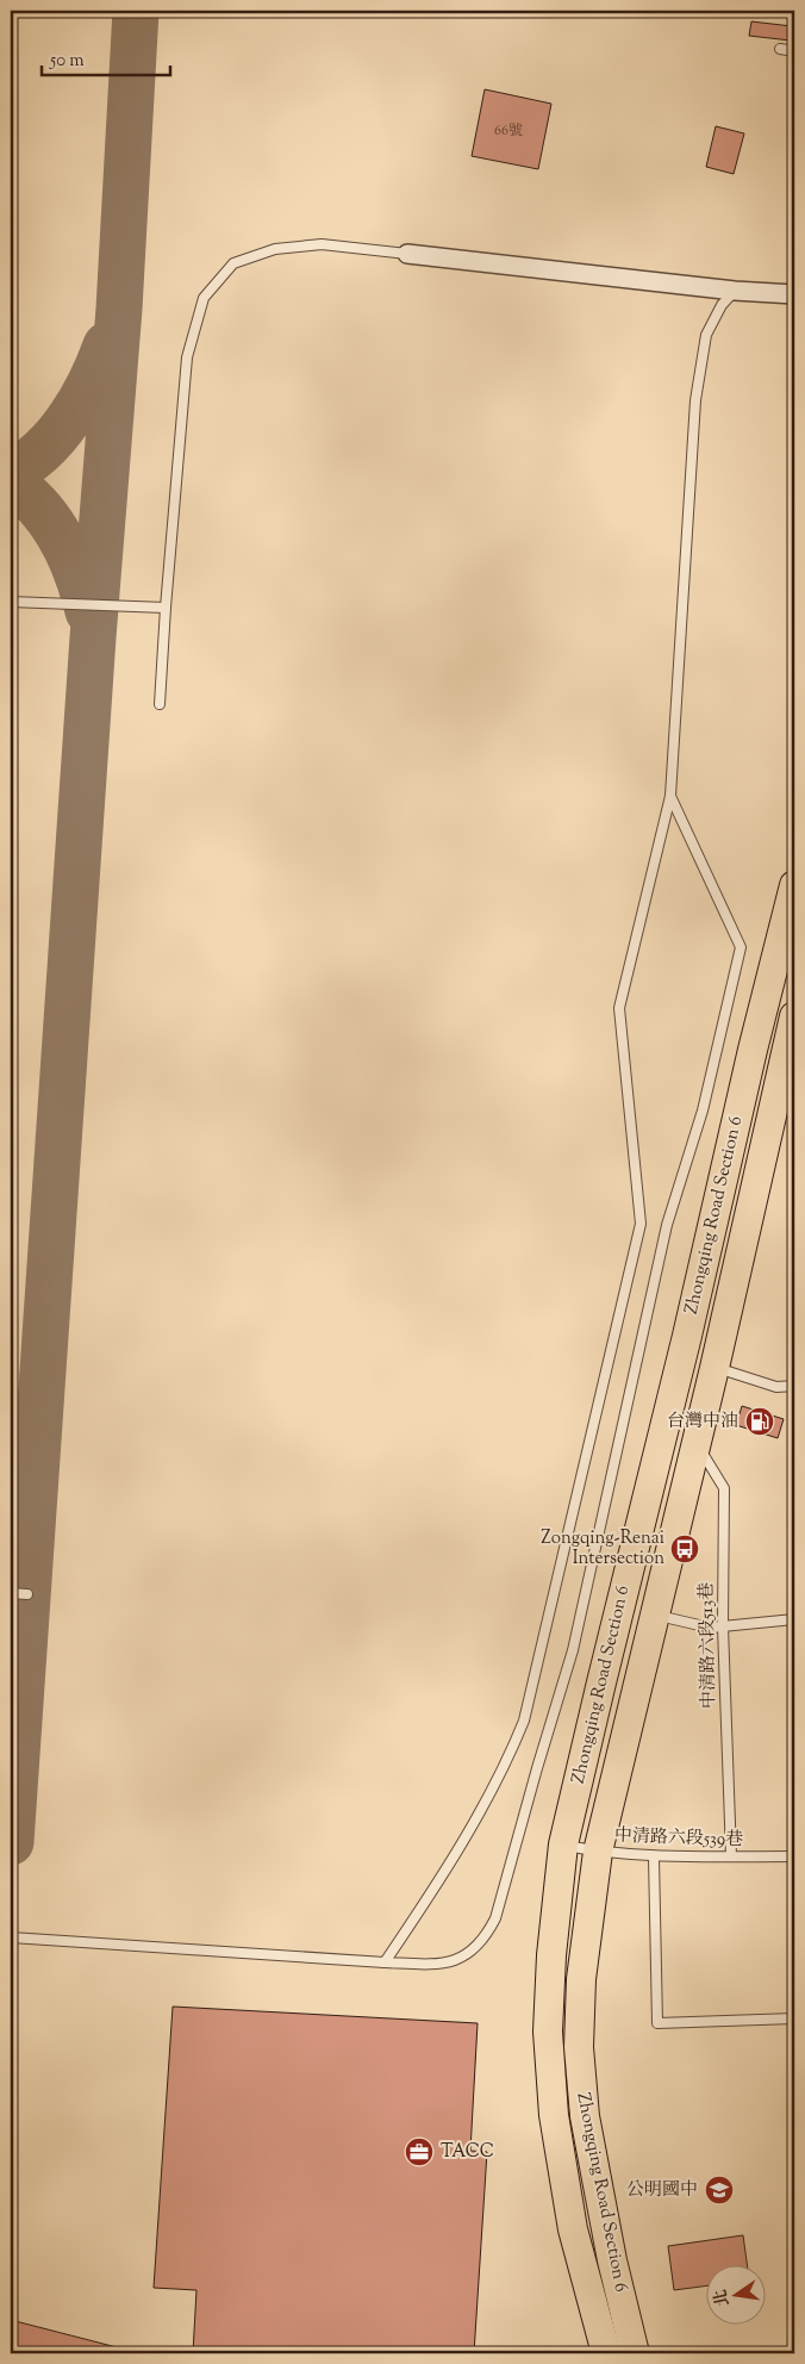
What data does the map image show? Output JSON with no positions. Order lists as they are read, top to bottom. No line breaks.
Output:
{"streets":{"main road":["Zhongqing Road Section 6"],"lane":["中清路六段513巷","中清路六段539巷"]},"crossings":[["Zhongqing Road Section 6","中清路六段513巷"],["Zhongqing Road Section 6","中清路六段539巷"],["中清路六段513巷","中清路六段539巷"]],"places":{"fuel station":["台灣中油"],"bus stop":["Zongqing-Renai Intersection"],"office":["TACC"],"school or university":["公明國中"]},"house_numbers":["66號"],"scale_bar":"50 m","north":"left"}
